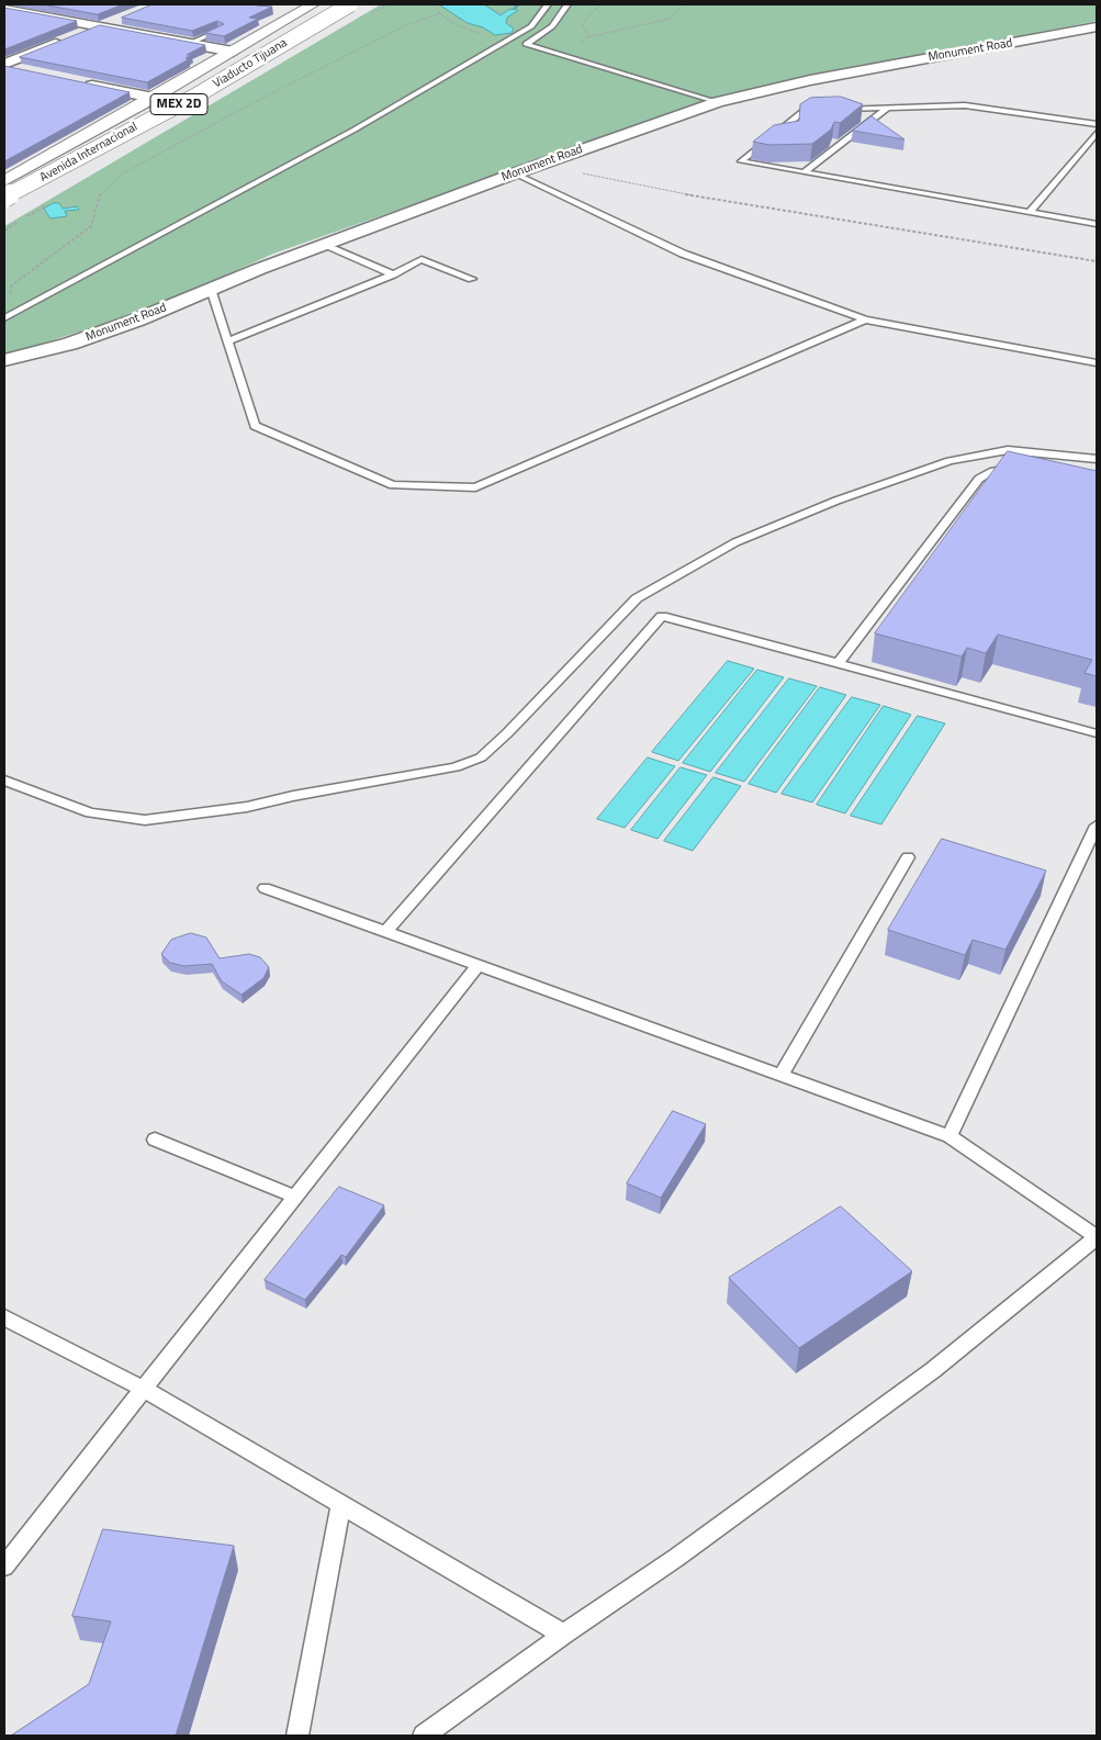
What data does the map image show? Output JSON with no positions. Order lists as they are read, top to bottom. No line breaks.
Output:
{"streets":{"highway":["Viaducto Tijuana","MEX 2D","Avenida Internacional"],"street":["Monument Road"]},"crossings":[["Viaducto Tijuana","Avenida Internacional"]]}
